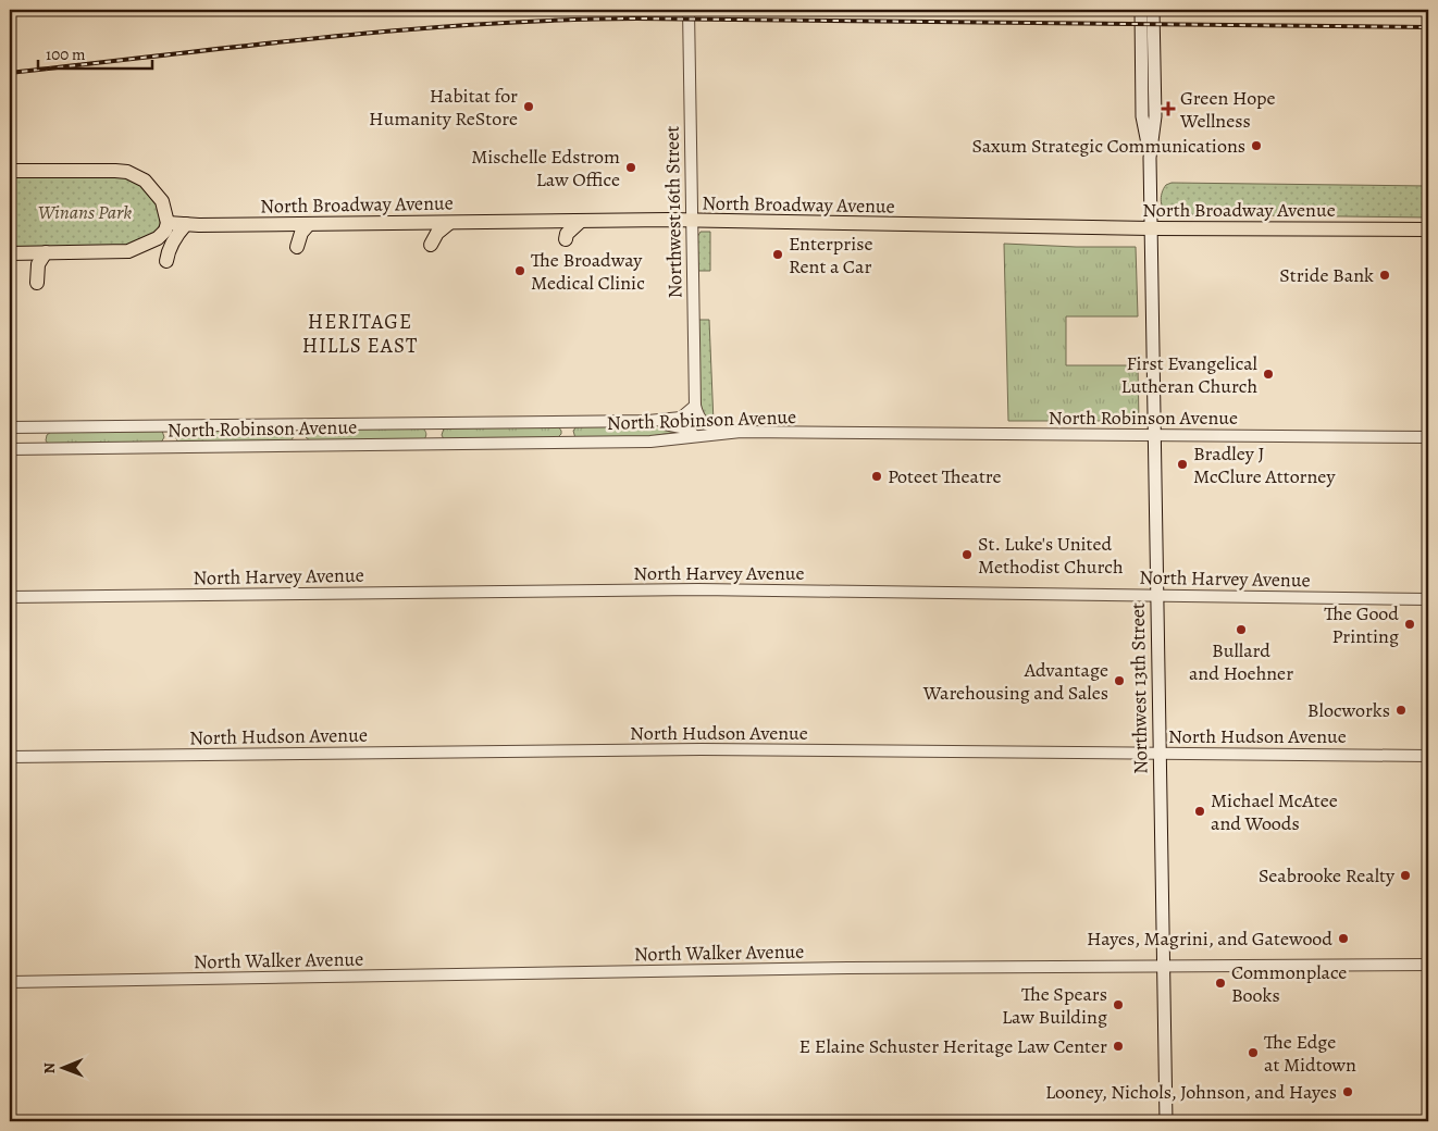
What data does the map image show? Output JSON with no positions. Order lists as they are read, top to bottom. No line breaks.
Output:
{"streets":{"main road":["North Broadway Avenue","Northwest 13th Street"],"street":["Northwest 16th Street","North Robinson Avenue","North Harvey Avenue","North Hudson Avenue","North Walker Avenue"]},"crossings":[["North Broadway Avenue","Northwest 16th Street"],["North Broadway Avenue","Northwest 13th Street"],["North Robinson Avenue","Northwest 13th Street"],["North Harvey Avenue","Northwest 13th Street"],["Northwest 13th Street","North Hudson Avenue"],["Northwest 13th Street","North Walker Avenue"]],"districts":["HERITAGE HILLS EAST"],"parks":["Winans Park"],"places":{"other":["Habitat for Humanity ReStore","Saxum Strategic Communications","Mischelle Edstrom Law Office","Enterprise Rent a Car","The Broadway Medical Clinic","Stride Bank","First Evangelical Lutheran Church","Bradley J McClure Attorney","Poteet Theatre","St. Luke's United Methodist Church","The Good Printing","Bullard and Hoehner","Advantage Warehousing and Sales","Blocworks","Michael McAtee and Woods","Seabrooke Realty","Hayes, Magrini, and Gatewood","Commonplace Books","The Spears Law Building","E Elaine Schuster Heritage Law Center","The Edge at Midtown","Looney, Nichols, Johnson, and Hayes"],"health":["Green Hope Wellness"]},"scale_bar":"100 m","north":"left"}
